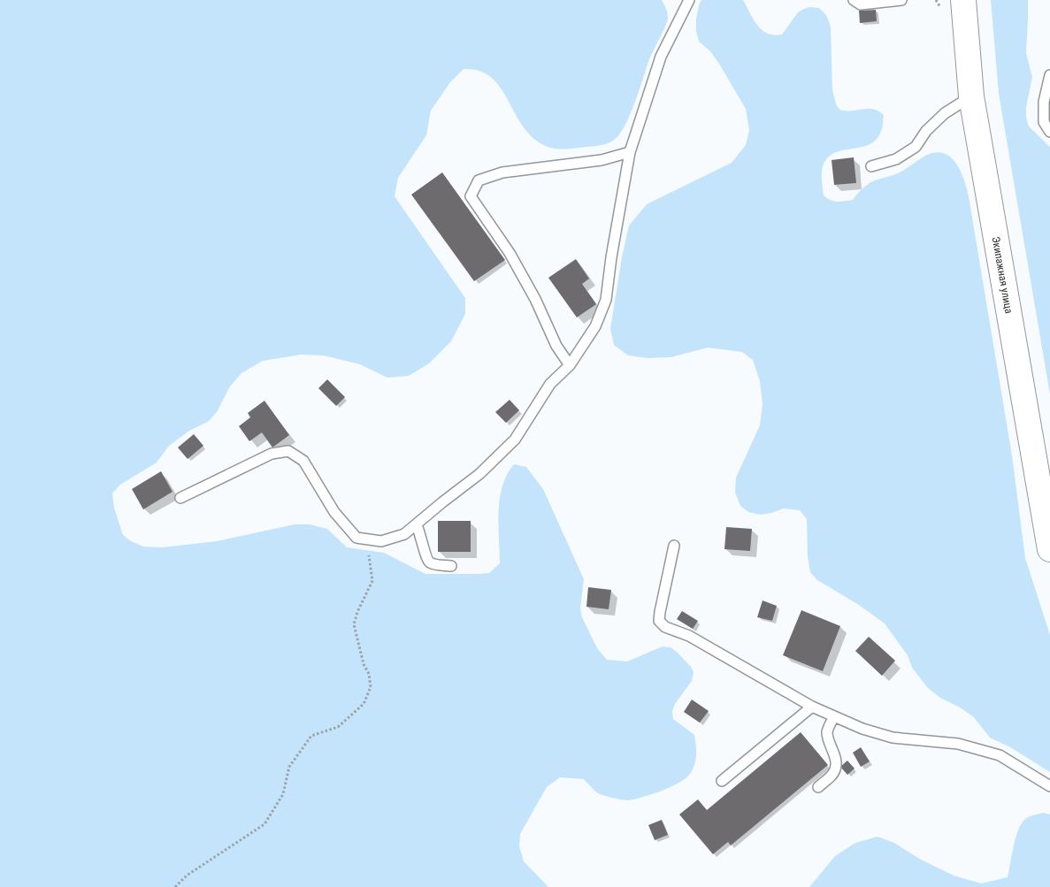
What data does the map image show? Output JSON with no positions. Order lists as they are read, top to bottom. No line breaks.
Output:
{"streets":{"main road":["Экипажная улица"]}}
